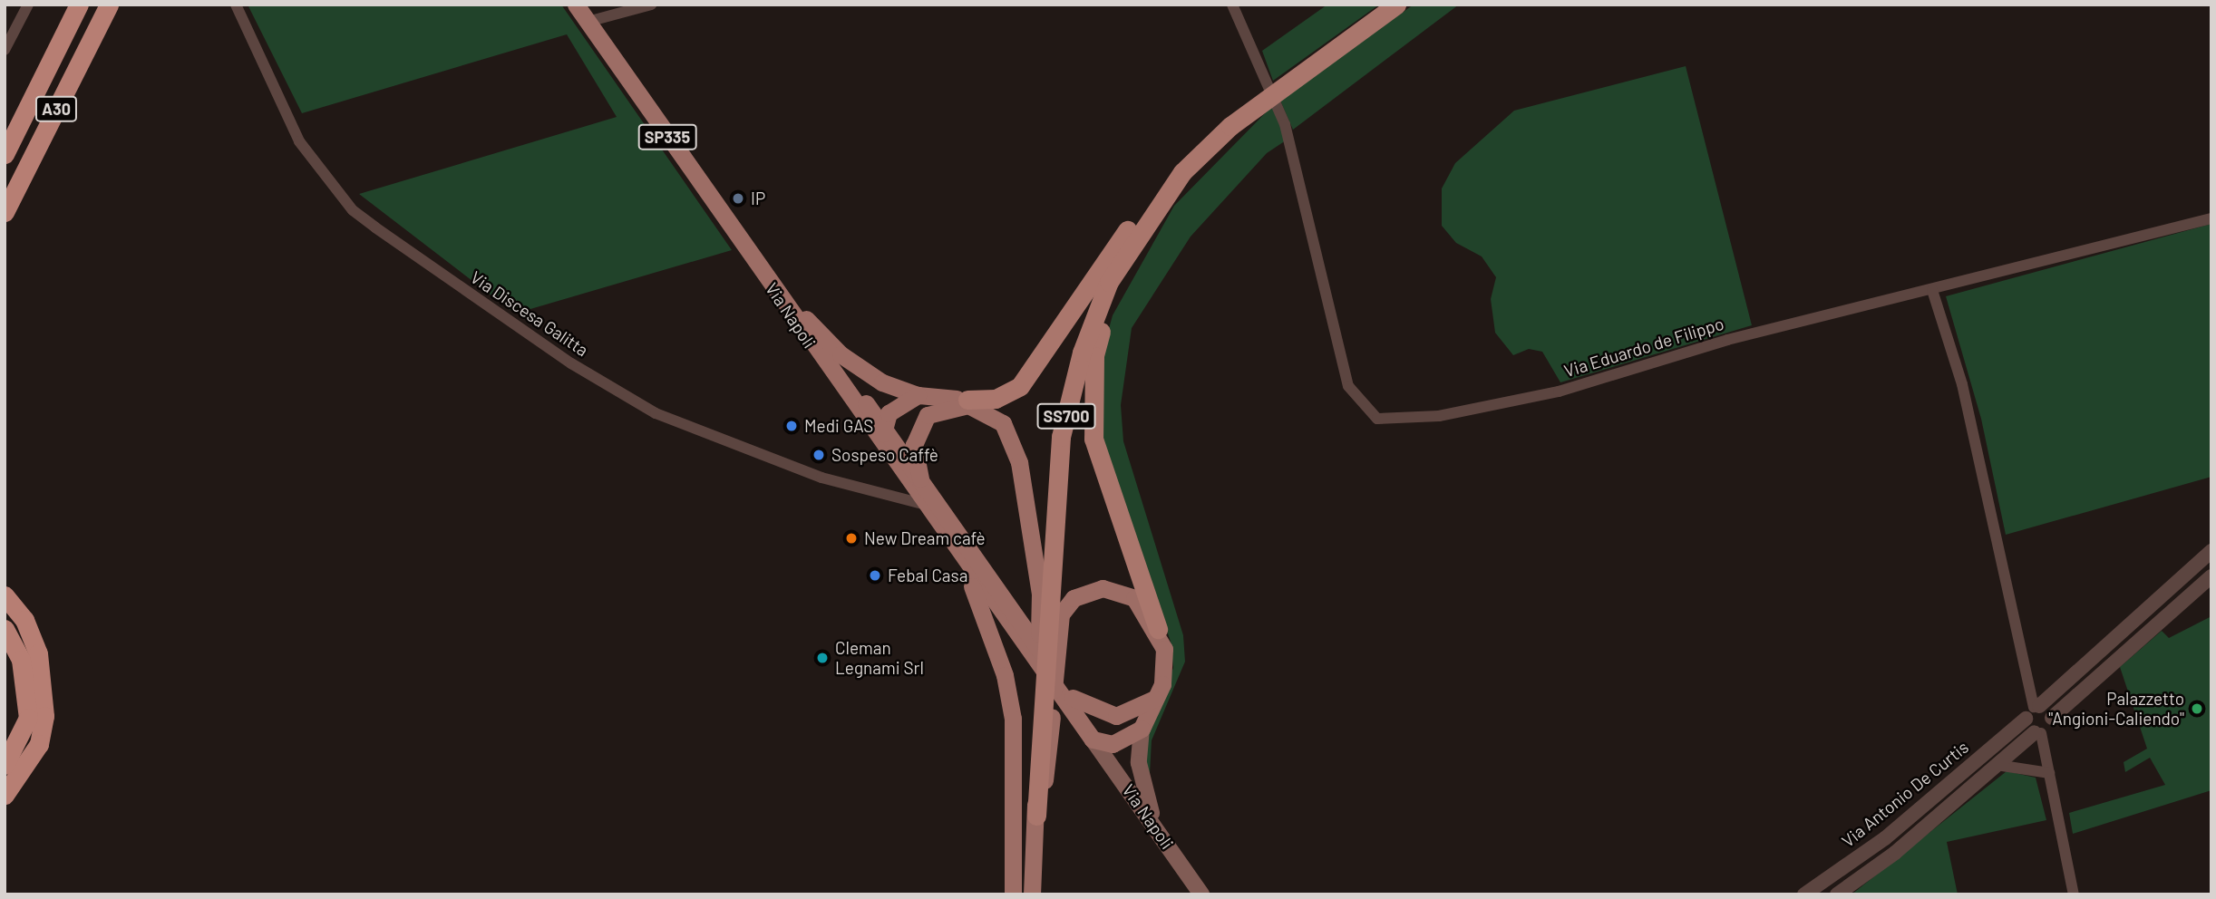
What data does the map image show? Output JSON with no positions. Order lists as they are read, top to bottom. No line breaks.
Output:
{"streets":{"highway":["A30","SS700"],"main road":["SP335","Via Napoli"],"street":["Via Discesa Galitta","Via Eduardo de Filippo","Via Antonio De Curtis"]},"crossings":[["SP335","Via Napoli"],["Via Discesa Galitta","Via Napoli"]],"places":["IP","Medi GAS","Sospeso Caffè","New Dream cafè","Febal Casa","Cleman Legnami Srl","Palazzetto \"Angioni-Caliendo\""]}
